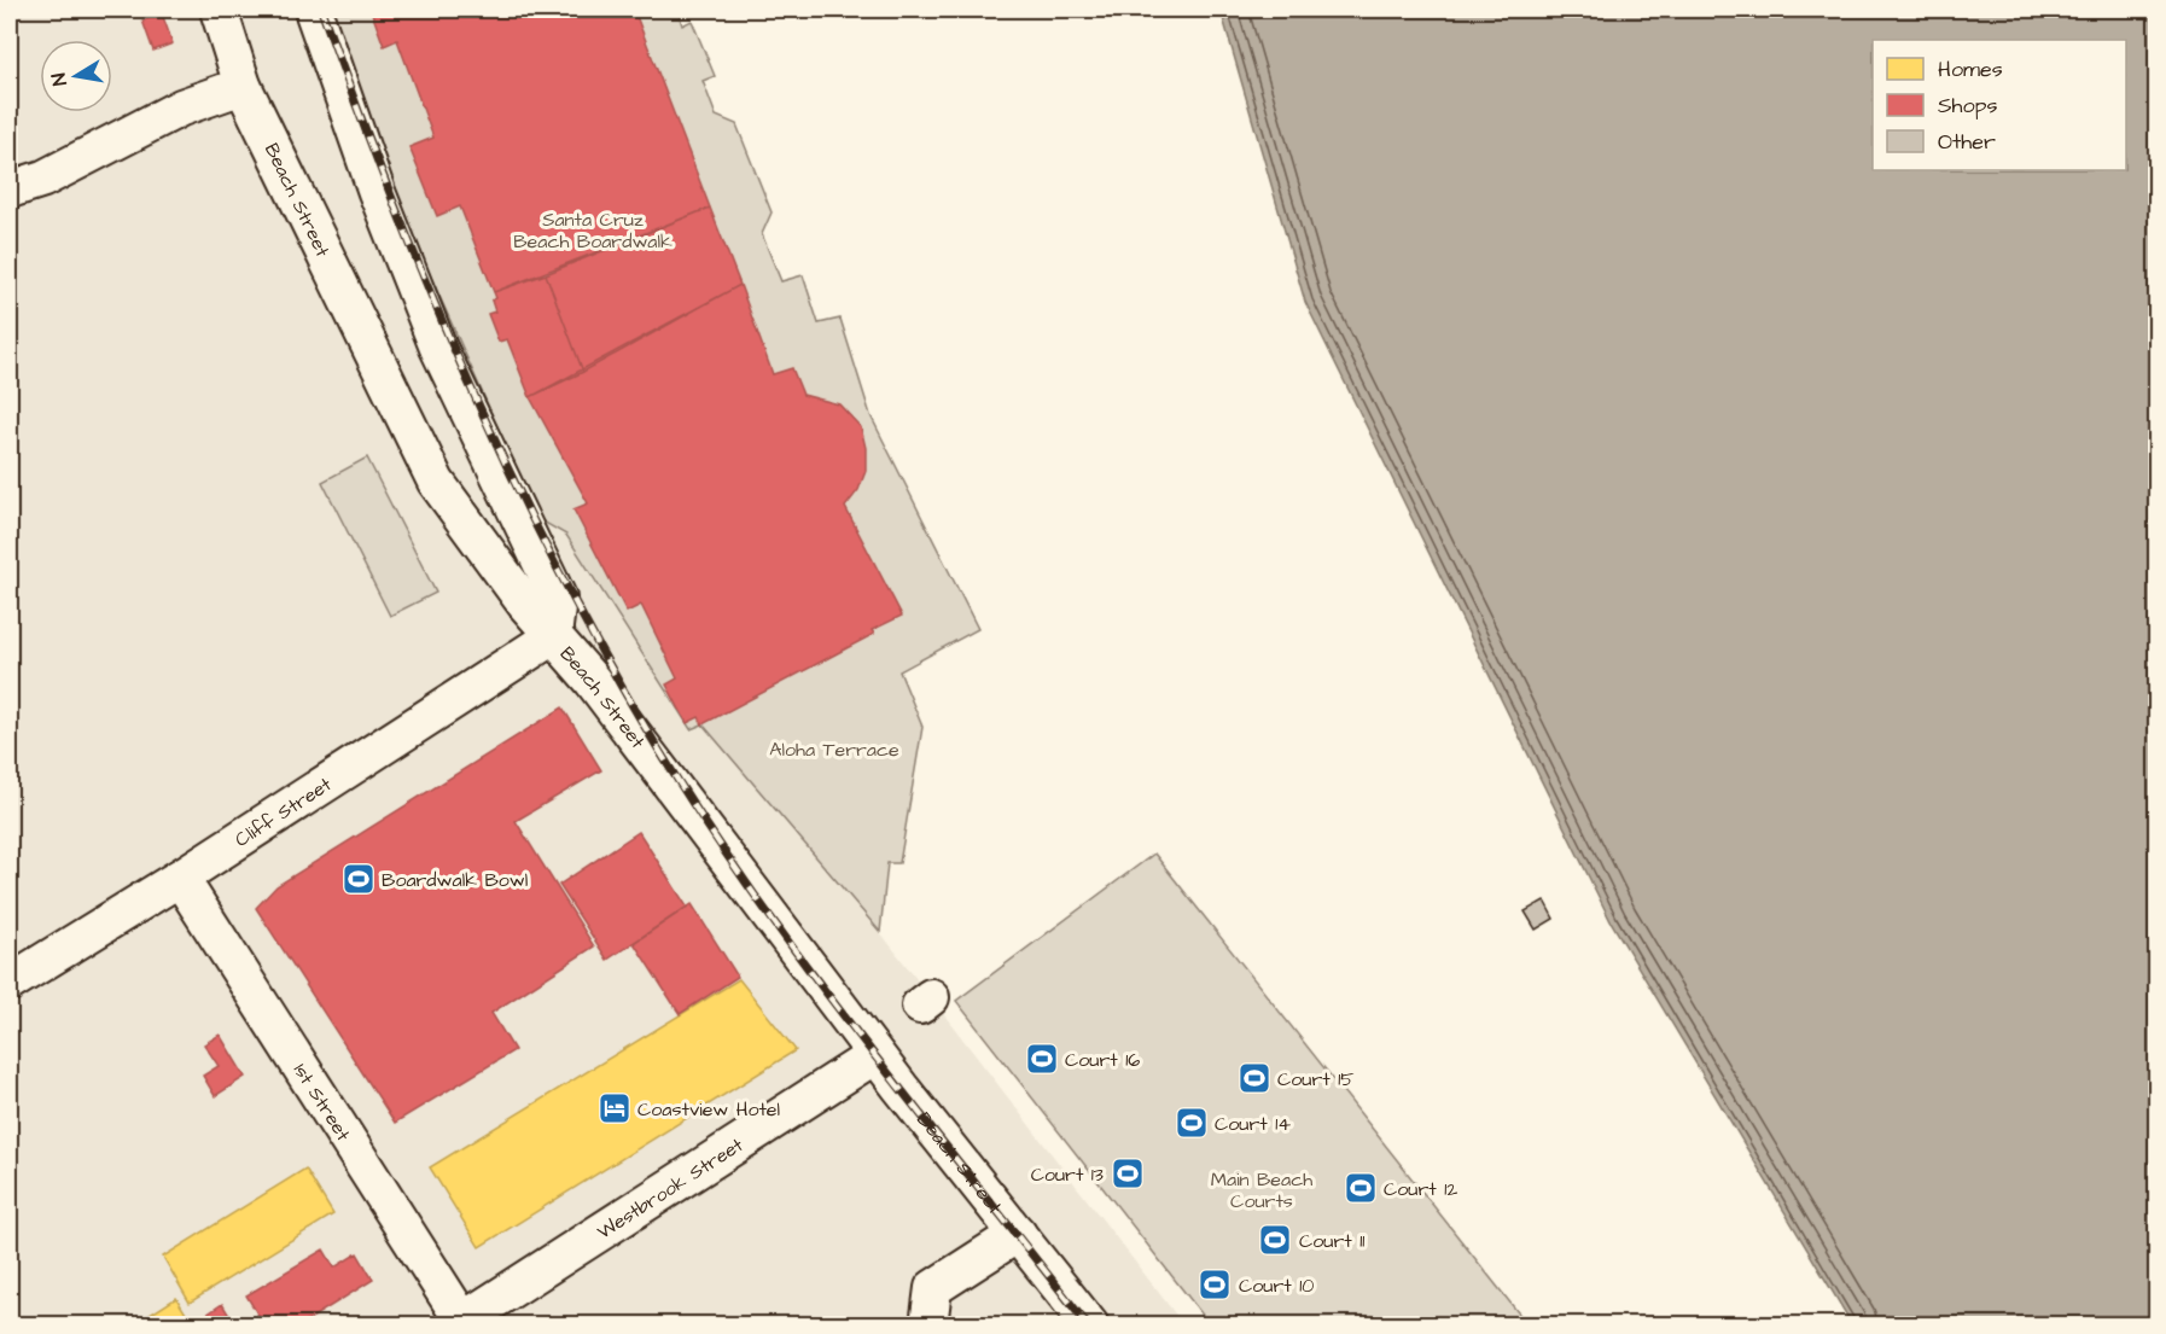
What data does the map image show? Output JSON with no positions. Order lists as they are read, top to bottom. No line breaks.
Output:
{"streets":{"street":["Beach Street","Cliff Street","1st Street","Westbrook Street"]},"crossings":[["Beach Street","Cliff Street"],["Beach Street","Westbrook Street"],["Cliff Street","1st Street"],["1st Street","Westbrook Street"]],"parks":["Santa Cruz Beach Boardwalk","Aloha Terrace","Main Beach Courts"],"places":{"sports":["Boardwalk Bowl","Court 16","Court 15","Court 14","Court 13","Court 12","Court 11","Court 10"],"hotel":["Coastview Hotel"]},"legend":["Homes","Shops","Other"],"north":"left"}
